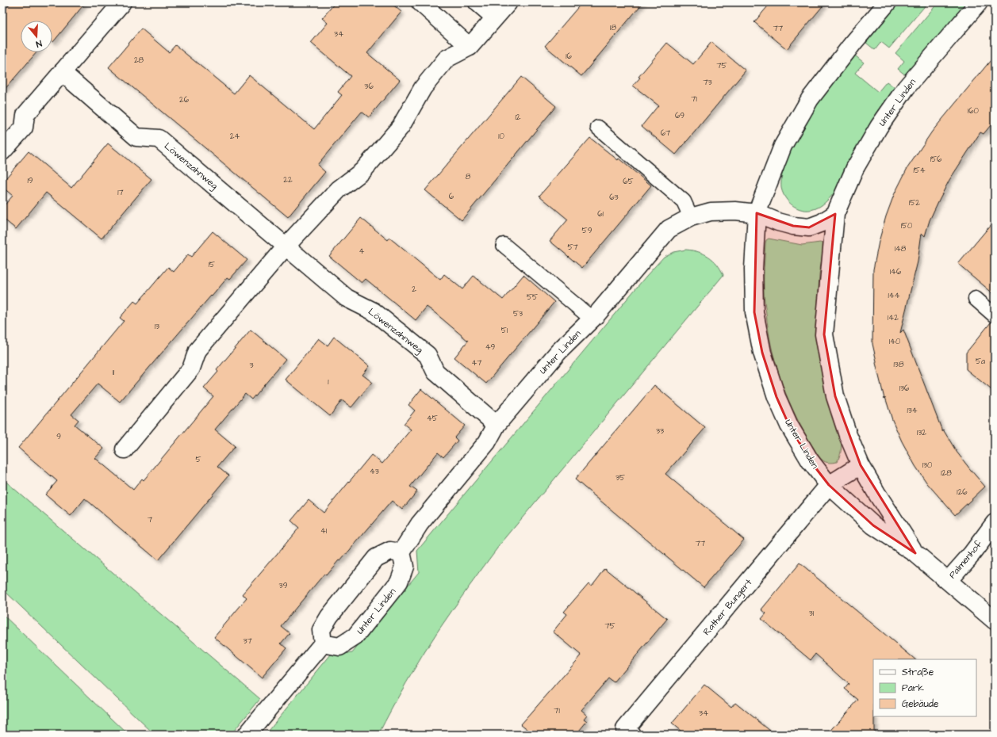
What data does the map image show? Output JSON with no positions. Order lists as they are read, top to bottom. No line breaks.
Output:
{"streets":{"street":["Unter Linden","Löwenzahnweg","Palmenhof","Rather Bungert"]},"crossings":[["Unter Linden","Löwenzahnweg"],["Unter Linden","Palmenhof"],["Unter Linden","Rather Bungert"]],"house_numbers":["18","77","34","16","28","75","73","36","71","26","160","69","12","67","24","10","156","154","8","22","19","65","17","6","63","152","61","150","59","57","148","4","15","146","2","144","55","53","142","13","51","140","49","5a","47","138","3","11","1","136","134","45","33","132","9","5","130","43","128","35","126","7","41","77","39","31","75","37","71","34"],"legend":["Straße","Park","Gebäude"],"north":"bottom"}
